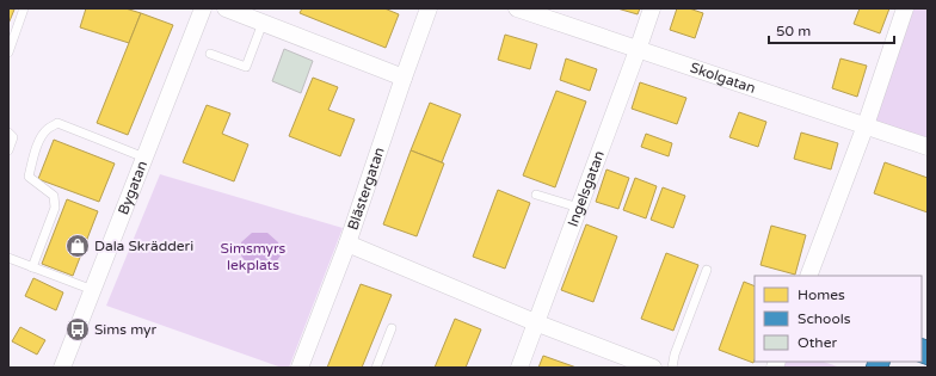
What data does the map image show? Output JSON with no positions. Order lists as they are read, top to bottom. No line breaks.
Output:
{"streets":{"street":["Skolgatan","Bygatan","Blästergatan","Ingelsgatan"]},"crossings":[["Skolgatan","Ingelsgatan"]],"parks":["Simsmyrs lekplats"],"places":{"shop":["Dala Skrädderi"],"bus stop":["Sims myr"]},"legend":["Homes","Schools","Other"],"scale_bar":"50 m"}
